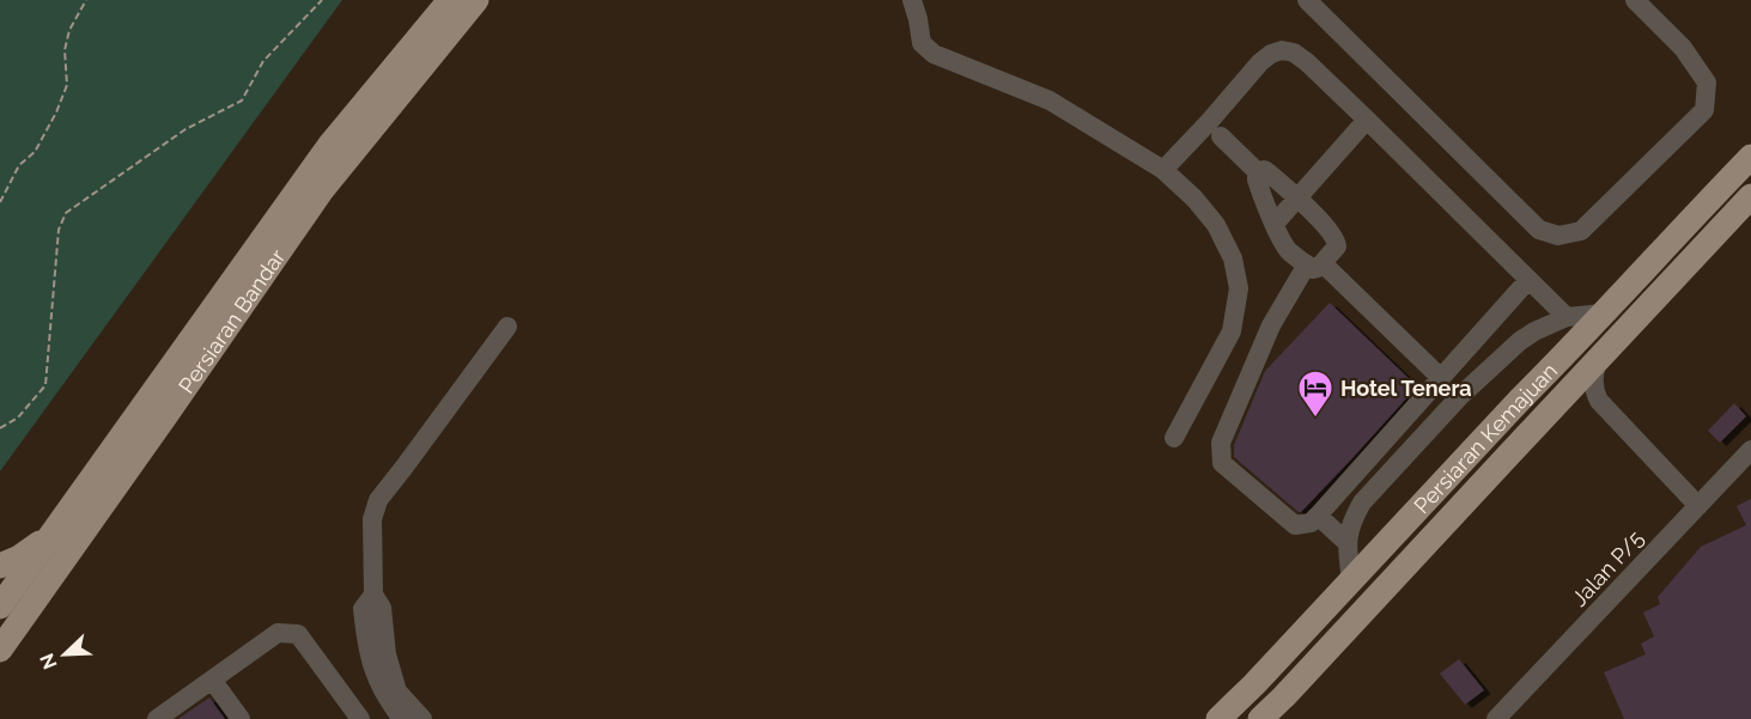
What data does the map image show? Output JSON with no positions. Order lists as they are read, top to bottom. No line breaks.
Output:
{"streets":{"main road":["Persiaran Bandar","Persiaran Kemajuan"],"street":["Jalan P/5"]},"places":{"hotel":["Hotel Tenera"]},"north":"bottom left"}
